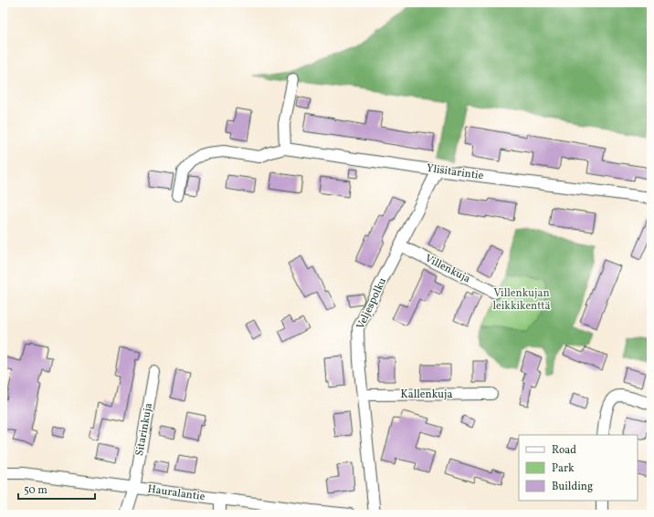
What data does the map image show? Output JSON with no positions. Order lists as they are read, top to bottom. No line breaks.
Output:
{"streets":{"street":["Ylisitarintie","Villenkuja","Veljespolku","Kallenkuja","Sitarinkuja","Hauralantie"]},"crossings":[["Ylisitarintie","Veljespolku"],["Villenkuja","Veljespolku"],["Veljespolku","Kallenkuja"],["Sitarinkuja","Hauralantie"]],"parks":["Villenkujan leikkikenttä"],"legend":["Road","Park","Building"],"scale_bar":"50 m"}
